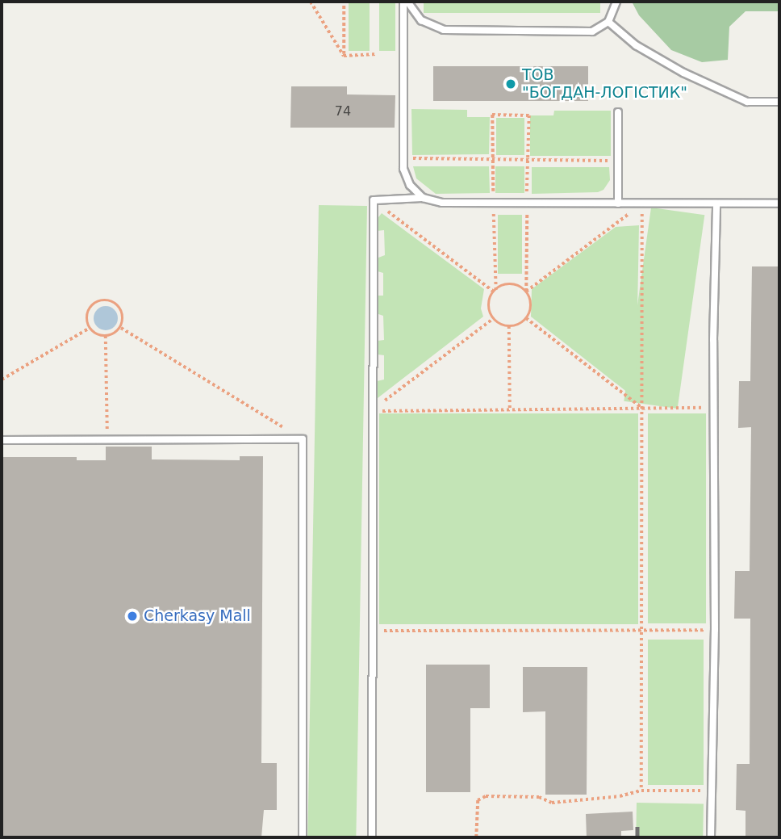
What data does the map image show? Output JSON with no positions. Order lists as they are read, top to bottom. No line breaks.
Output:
{"places":["ТОВ \"БОГДАН-ЛОГІСТИК\"","Cherkasy Mall"],"house_numbers":["74"]}
